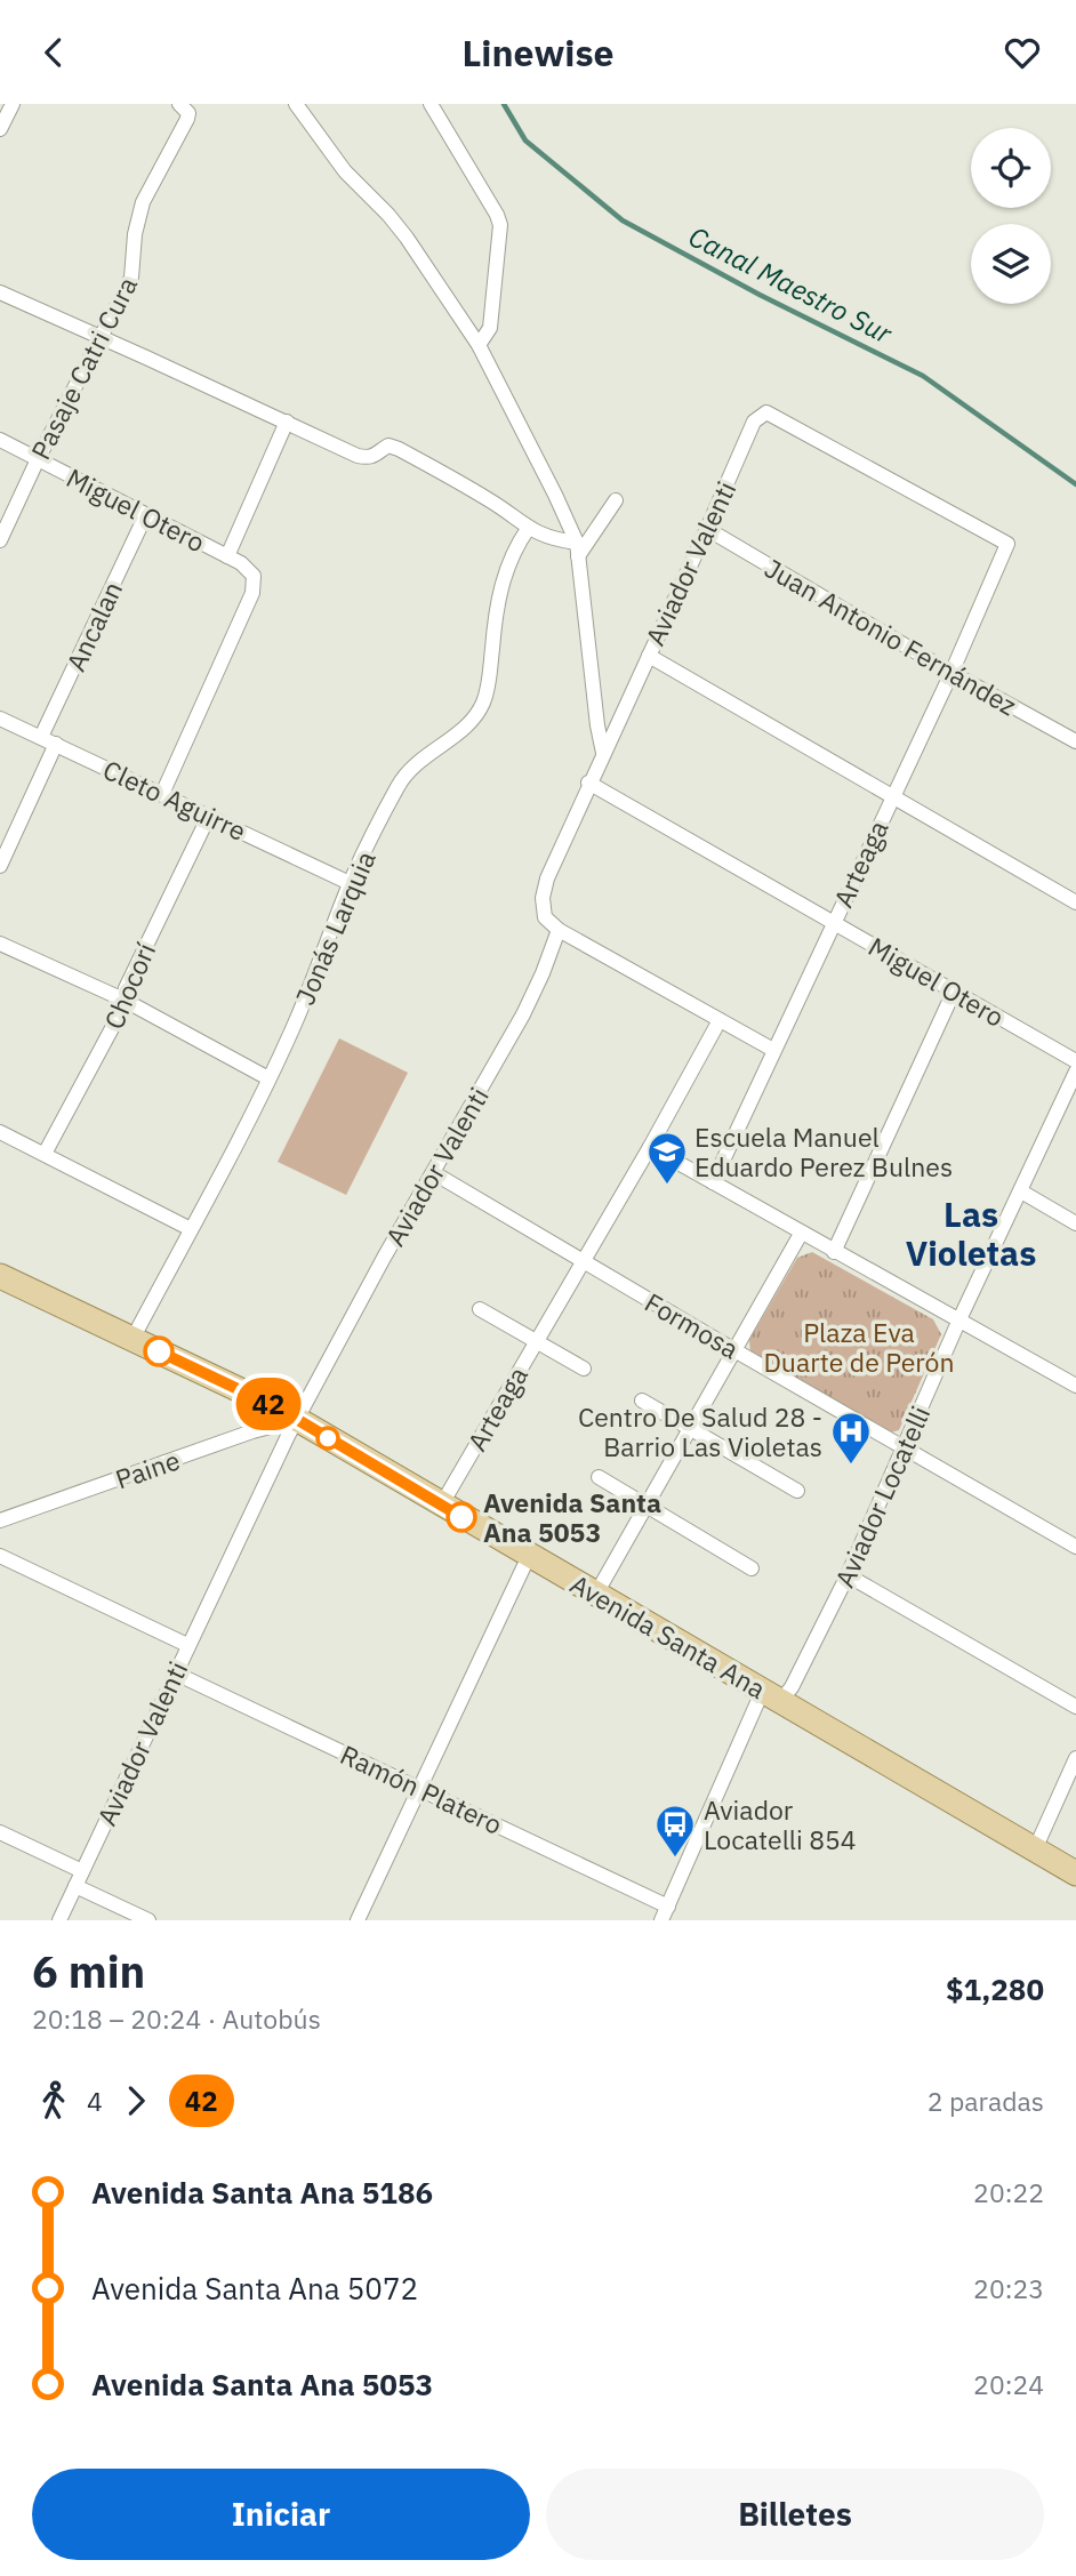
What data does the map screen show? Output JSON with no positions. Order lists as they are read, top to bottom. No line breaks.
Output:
{"streets":{"main road":["Avenida Santa Ana"],"street":["Pasaje Catri Cura","Miguel Otero","Aviador Valenti","Ancalan","Juan Antonio Fernández","Cleto Aguirre","Arteaga","Jonás Larquia","Chocorí","Formosa","Paine","Aviador Locatelli","Ramón Platero"]},"crossings":[["Pasaje Catri Cura","Miguel Otero"],["Miguel Otero","Aviador Valenti"],["Miguel Otero","Ancalan"],["Miguel Otero","Cleto Aguirre"],["Miguel Otero","Arteaga"],["Aviador Valenti","Juan Antonio Fernández"],["Aviador Valenti","Arteaga"],["Aviador Valenti","Formosa"],["Aviador Valenti","Paine"],["Aviador Valenti","Avenida Santa Ana"],["Aviador Valenti","Ramón Platero"],["Ancalan","Cleto Aguirre"],["Juan Antonio Fernández","Arteaga"],["Cleto Aguirre","Jonás Larquia"],["Cleto Aguirre","Chocorí"],["Arteaga","Formosa"],["Arteaga","Avenida Santa Ana"],["Jonás Larquia","Avenida Santa Ana"],["Formosa","Aviador Locatelli"],["Paine","Avenida Santa Ana"],["Aviador Locatelli","Avenida Santa Ana"],["Aviador Locatelli","Ramón Platero"]],"districts":["Las Violetas"],"water":["Canal Maestro Sur"],"parks":["Plaza Eva Duarte de Perón"],"places":{"school or university":["Escuela Manuel Eduardo Perez Bulnes"],"hospital":["Centro De Salud 28 - Barrio Las Violetas"],"other":["Avenida Santa Ana 5053"],"bus stop":["Aviador Locatelli 854"]},"lines":["bus line 42"],"page":{"header":"Linewise","on_map":"42","heading":["6 min","20:18 – 20:24 · Autobús","$1,280"],"legs":["4","42","2 paradas"],"list":[{"name":"Avenida Santa Ana 5186","value":"20:22"},{"name":"Avenida Santa Ana 5072","value":"20:23"},{"name":"Avenida Santa Ana 5053","value":"20:24"}],"buttons":["Iniciar","Billetes"]}}
